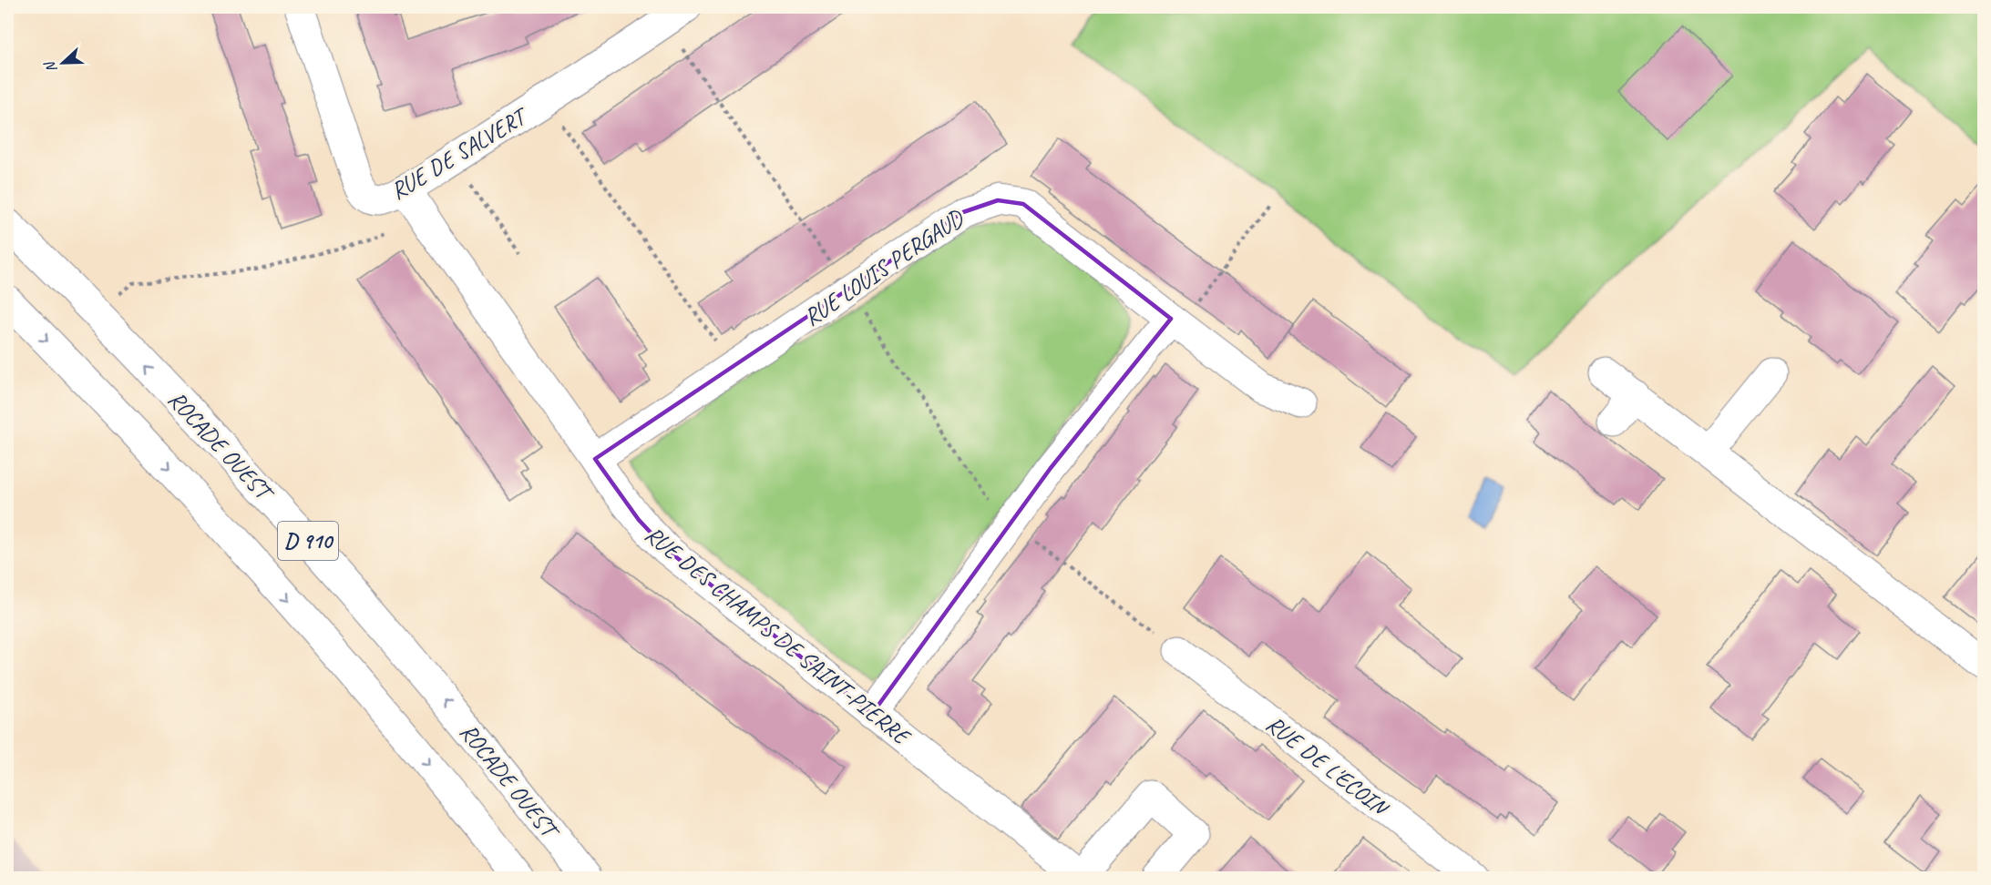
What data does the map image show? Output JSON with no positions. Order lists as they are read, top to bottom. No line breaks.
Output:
{"streets":{"street":["RUE DE SALVERT","RUE LOUIS PERGAUD","ROCADE OUEST","D 910","RUE DES CHAMPS DE SAINT-PIERRE","RUE DE L'ECOIN"]},"crossings":[["RUE DE SALVERT","RUE DES CHAMPS DE SAINT-PIERRE"],["RUE LOUIS PERGAUD","RUE DES CHAMPS DE SAINT-PIERRE"]],"north":"left"}
